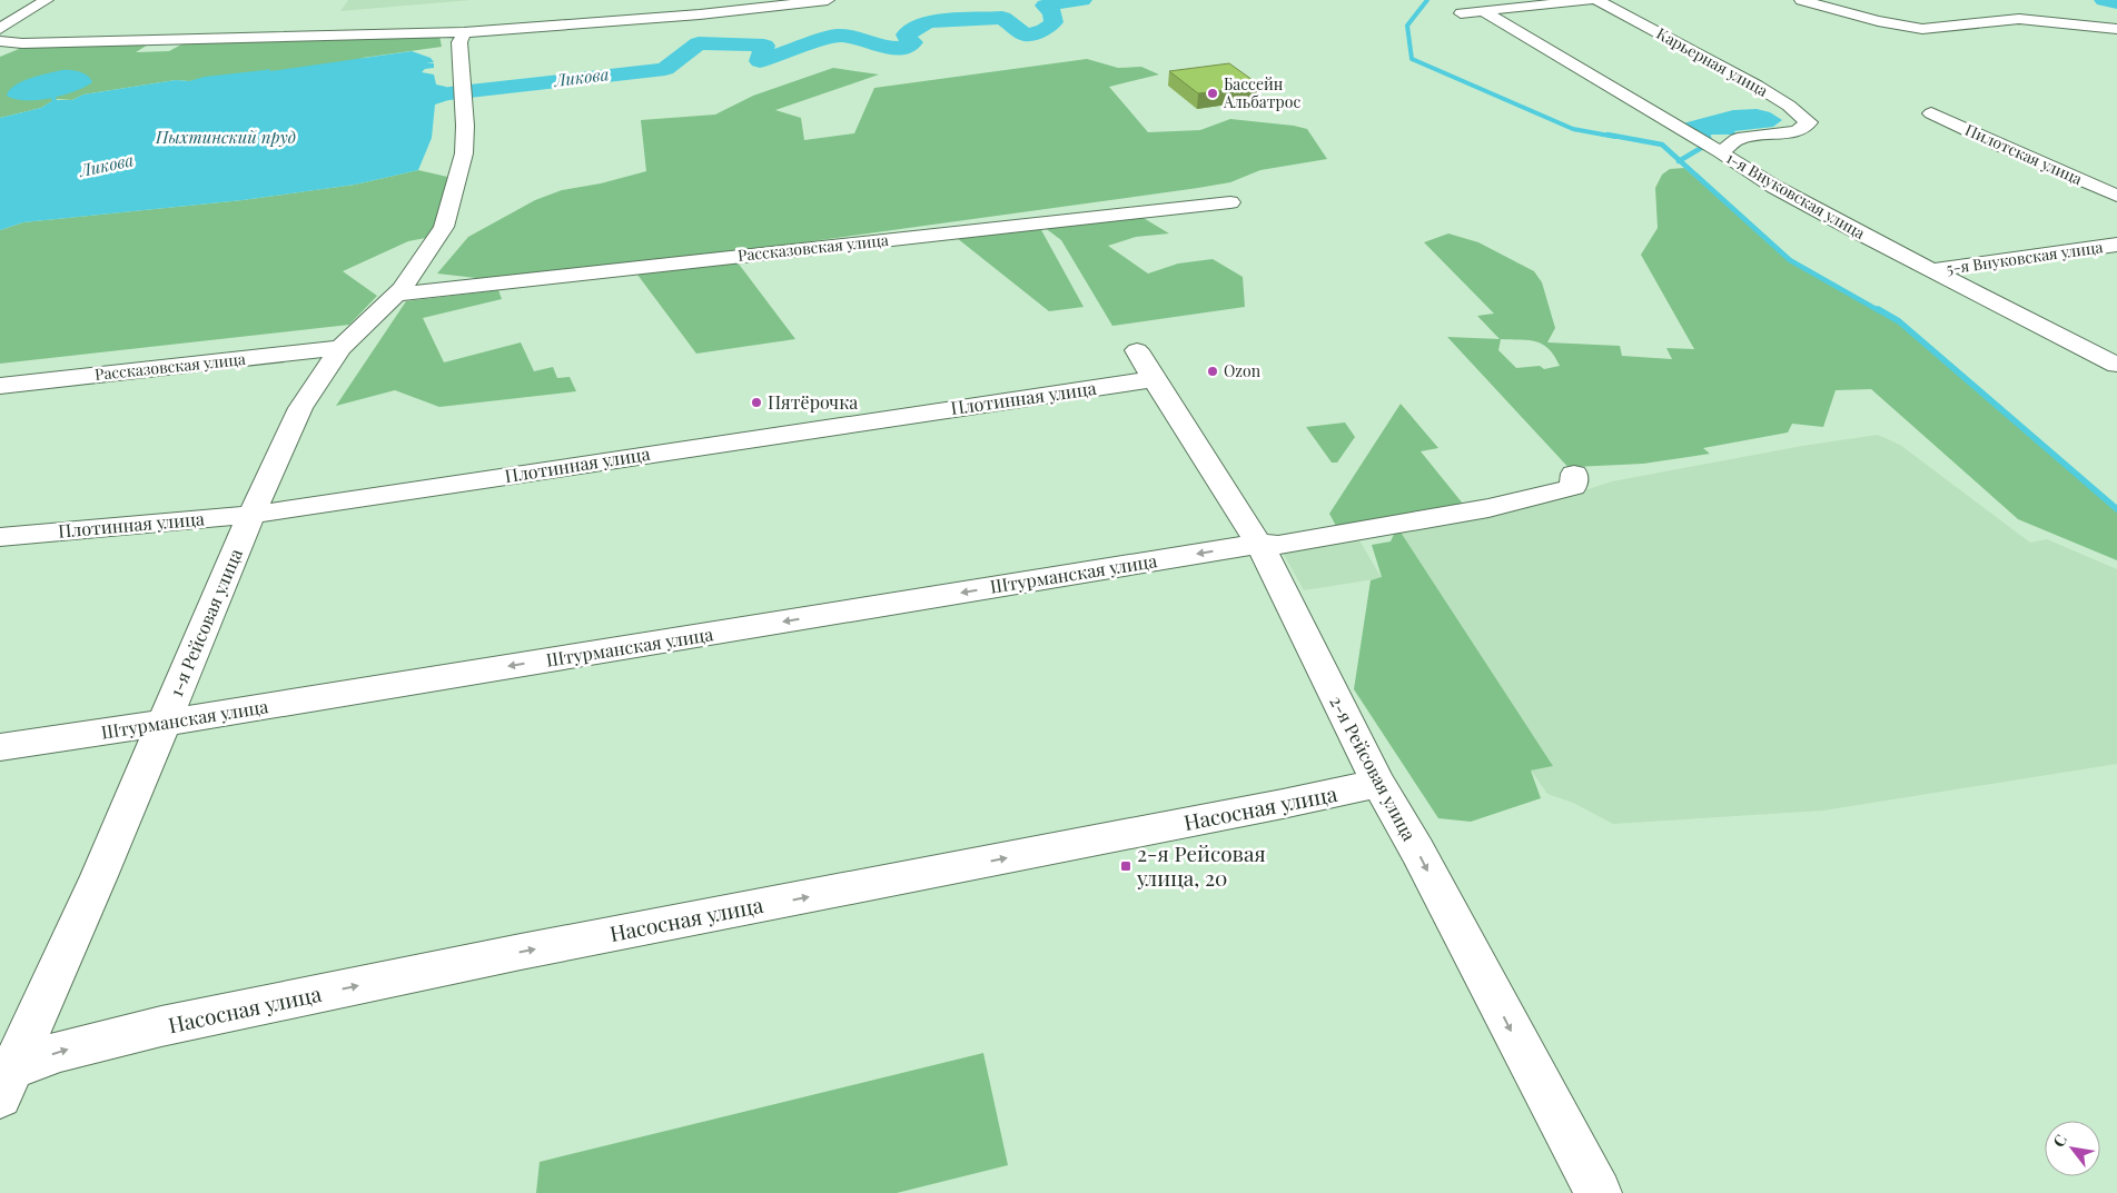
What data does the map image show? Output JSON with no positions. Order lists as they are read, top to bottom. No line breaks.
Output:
{"streets":{"street":["Карьерная улица","Пилотская улица","1-я Внуковская улица","Рассказовская улица","5-я Внуковская улица","Плотинная улица","Штурманская улица","1-я Рейсовая улица","2-я Рейсовая улица","Насосная улица"]},"crossings":[["Карьерная улица","1-я Внуковская улица"],["1-я Внуковская улица","5-я Внуковская улица"],["Рассказовская улица","1-я Рейсовая улица"],["Плотинная улица","1-я Рейсовая улица"],["Плотинная улица","2-я Рейсовая улица"],["Штурманская улица","1-я Рейсовая улица"],["Штурманская улица","2-я Рейсовая улица"],["1-я Рейсовая улица","Насосная улица"],["2-я Рейсовая улица","Насосная улица"]],"one_way":["Штурманская улица","2-я Рейсовая улица","Насосная улица"],"water":["Ликова","Пыхтинский пруд"],"places":{"other":["Бассейн Альбатрос","Ozon","Пятёрочка"],"transit":["2-я Рейсовая улица, 20"]},"north":"top left"}
